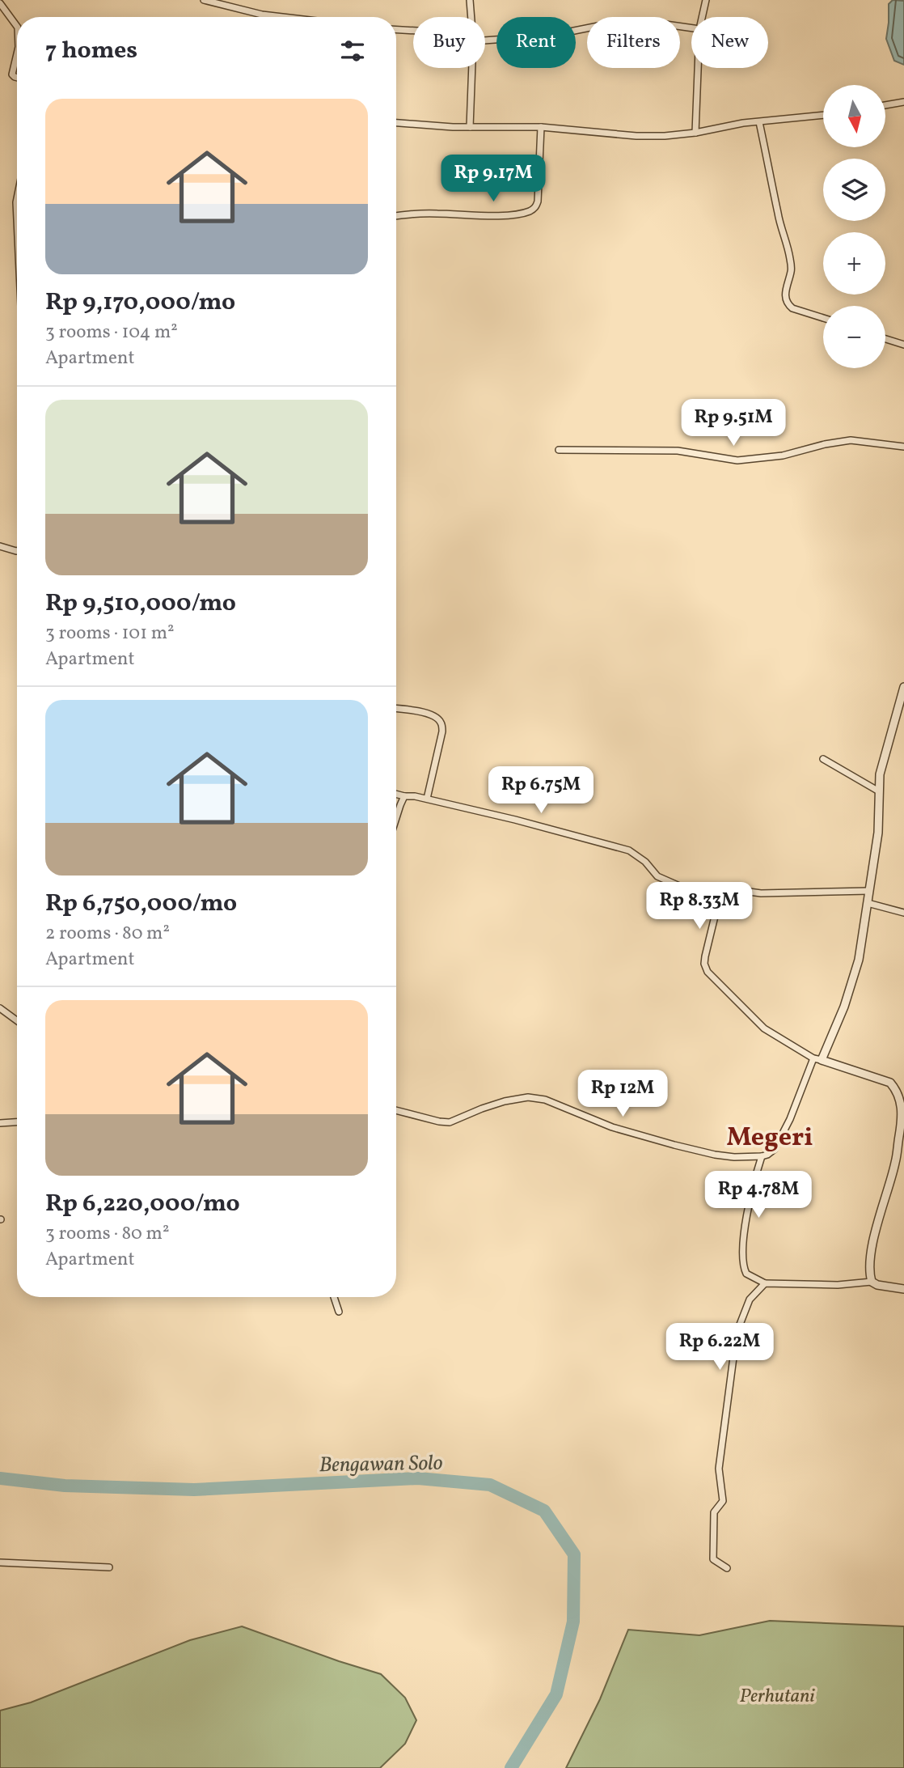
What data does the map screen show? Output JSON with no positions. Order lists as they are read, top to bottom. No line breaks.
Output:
{"districts":["Megeri"],"water":["Bengawan Solo"],"parks":["Perhutani"],"north":"bottom","page":{"chip":["Buy","Rent","Filters","New"],"heading":"7 homes","map_buttons":["+","−"],"list":[{"name":"Rp 9,170,000/mo","note":"3 rooms · 104 m² · Apartment"},{"name":"Rp 9,510,000/mo","note":"3 rooms · 101 m² · Apartment"},{"name":"Rp 6,750,000/mo","note":"2 rooms · 80 m² · Apartment"},{"name":"Rp 6,220,000/mo","note":"3 rooms · 80 m² · Apartment"}],"price":["Rp 9.17M","Rp 9.51M","Rp 6.75M","Rp 8.33M","Rp 12M","Rp 4.78M","Rp 6.22M"]}}
